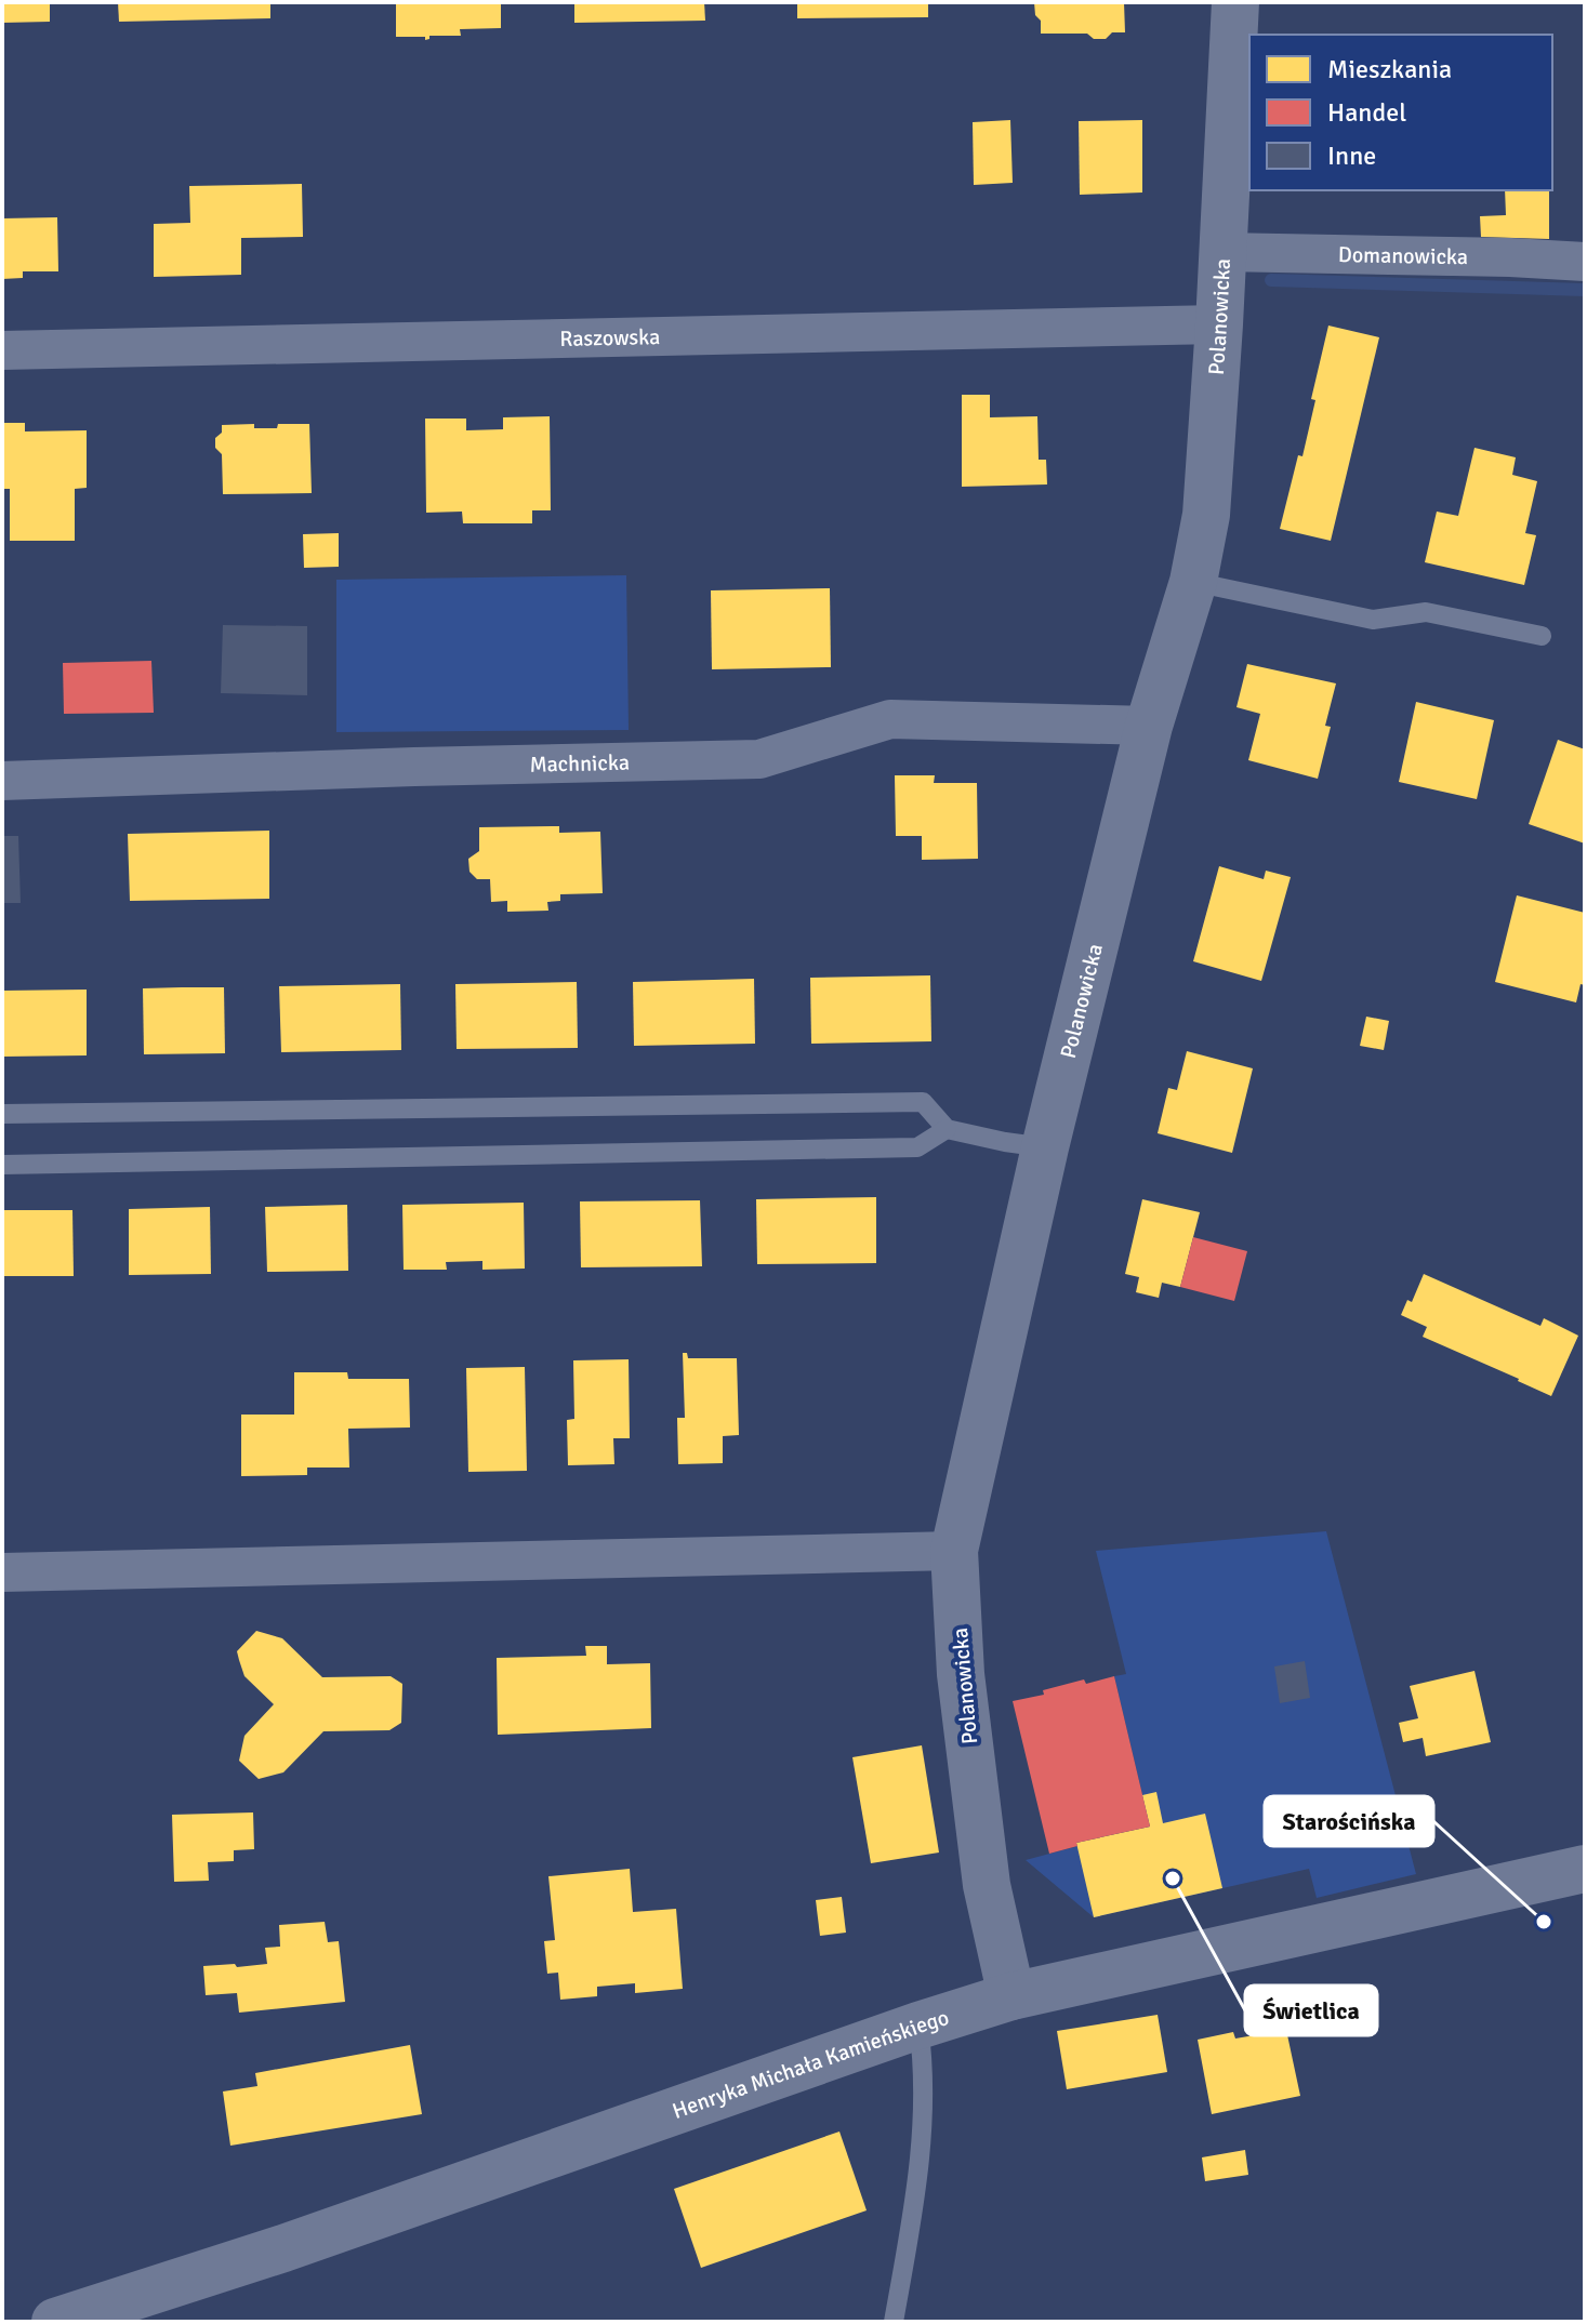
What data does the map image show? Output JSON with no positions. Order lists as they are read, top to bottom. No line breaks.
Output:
{"streets":{"street":["Domanowicka","Polanowicka","Raszowska","Machnicka","Henryka Michała Kamieńskiego"]},"crossings":[["Domanowicka","Polanowicka"],["Polanowicka","Raszowska"],["Polanowicka","Machnicka"],["Polanowicka","Henryka Michała Kamieńskiego"]],"places":["Świetlica","Starościńska"],"legend":["Mieszkania","Handel","Inne"]}
